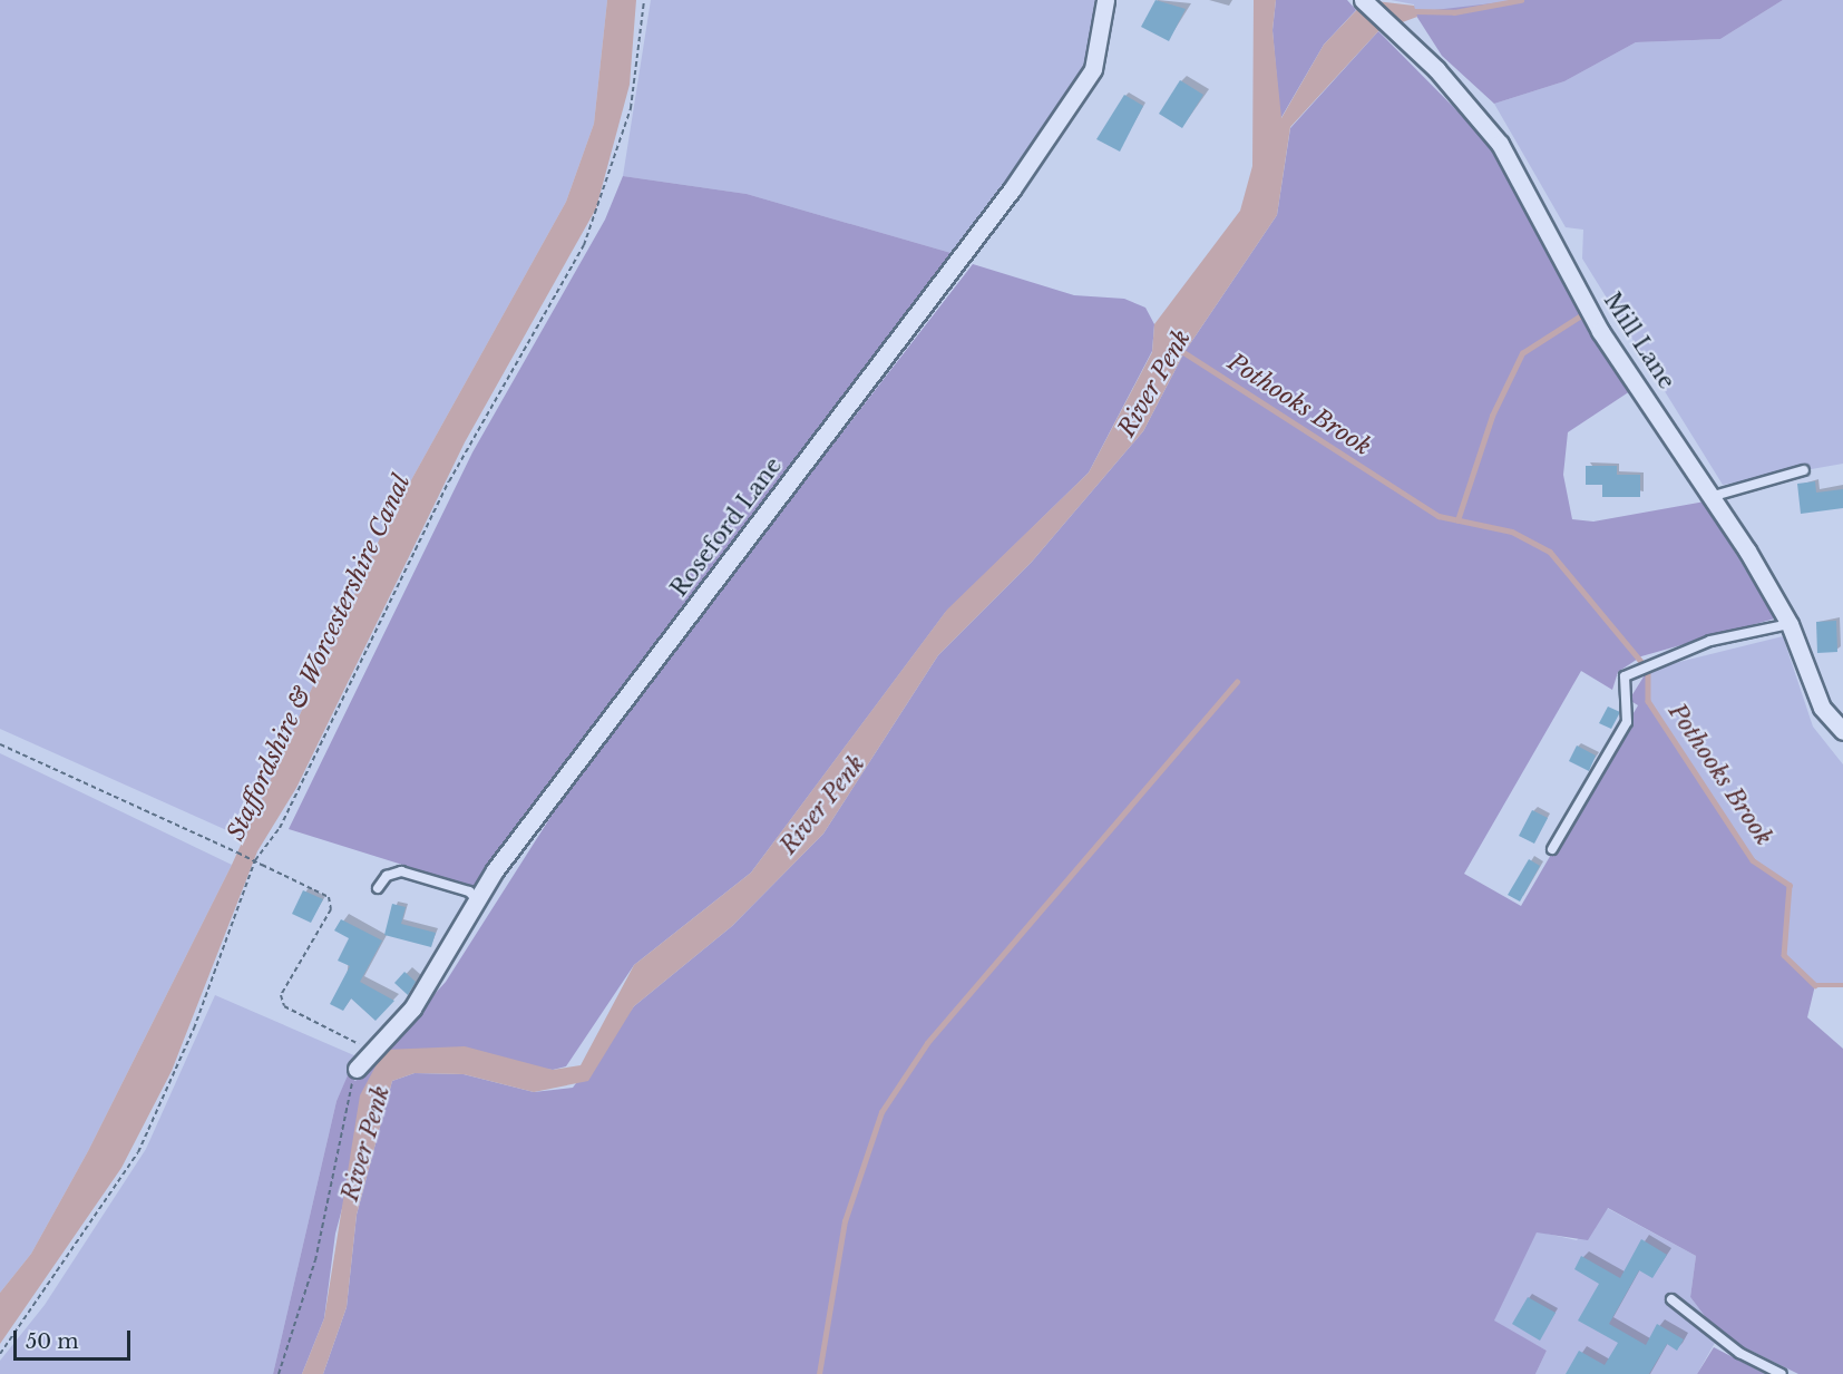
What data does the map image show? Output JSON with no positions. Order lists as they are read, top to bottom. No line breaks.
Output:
{"streets":{"street":["Mill Lane","Roseford Lane"]},"water":["River Penk","Pothooks Brook","Staffordshire & Worcestershire Canal"],"scale_bar":"50 m"}
